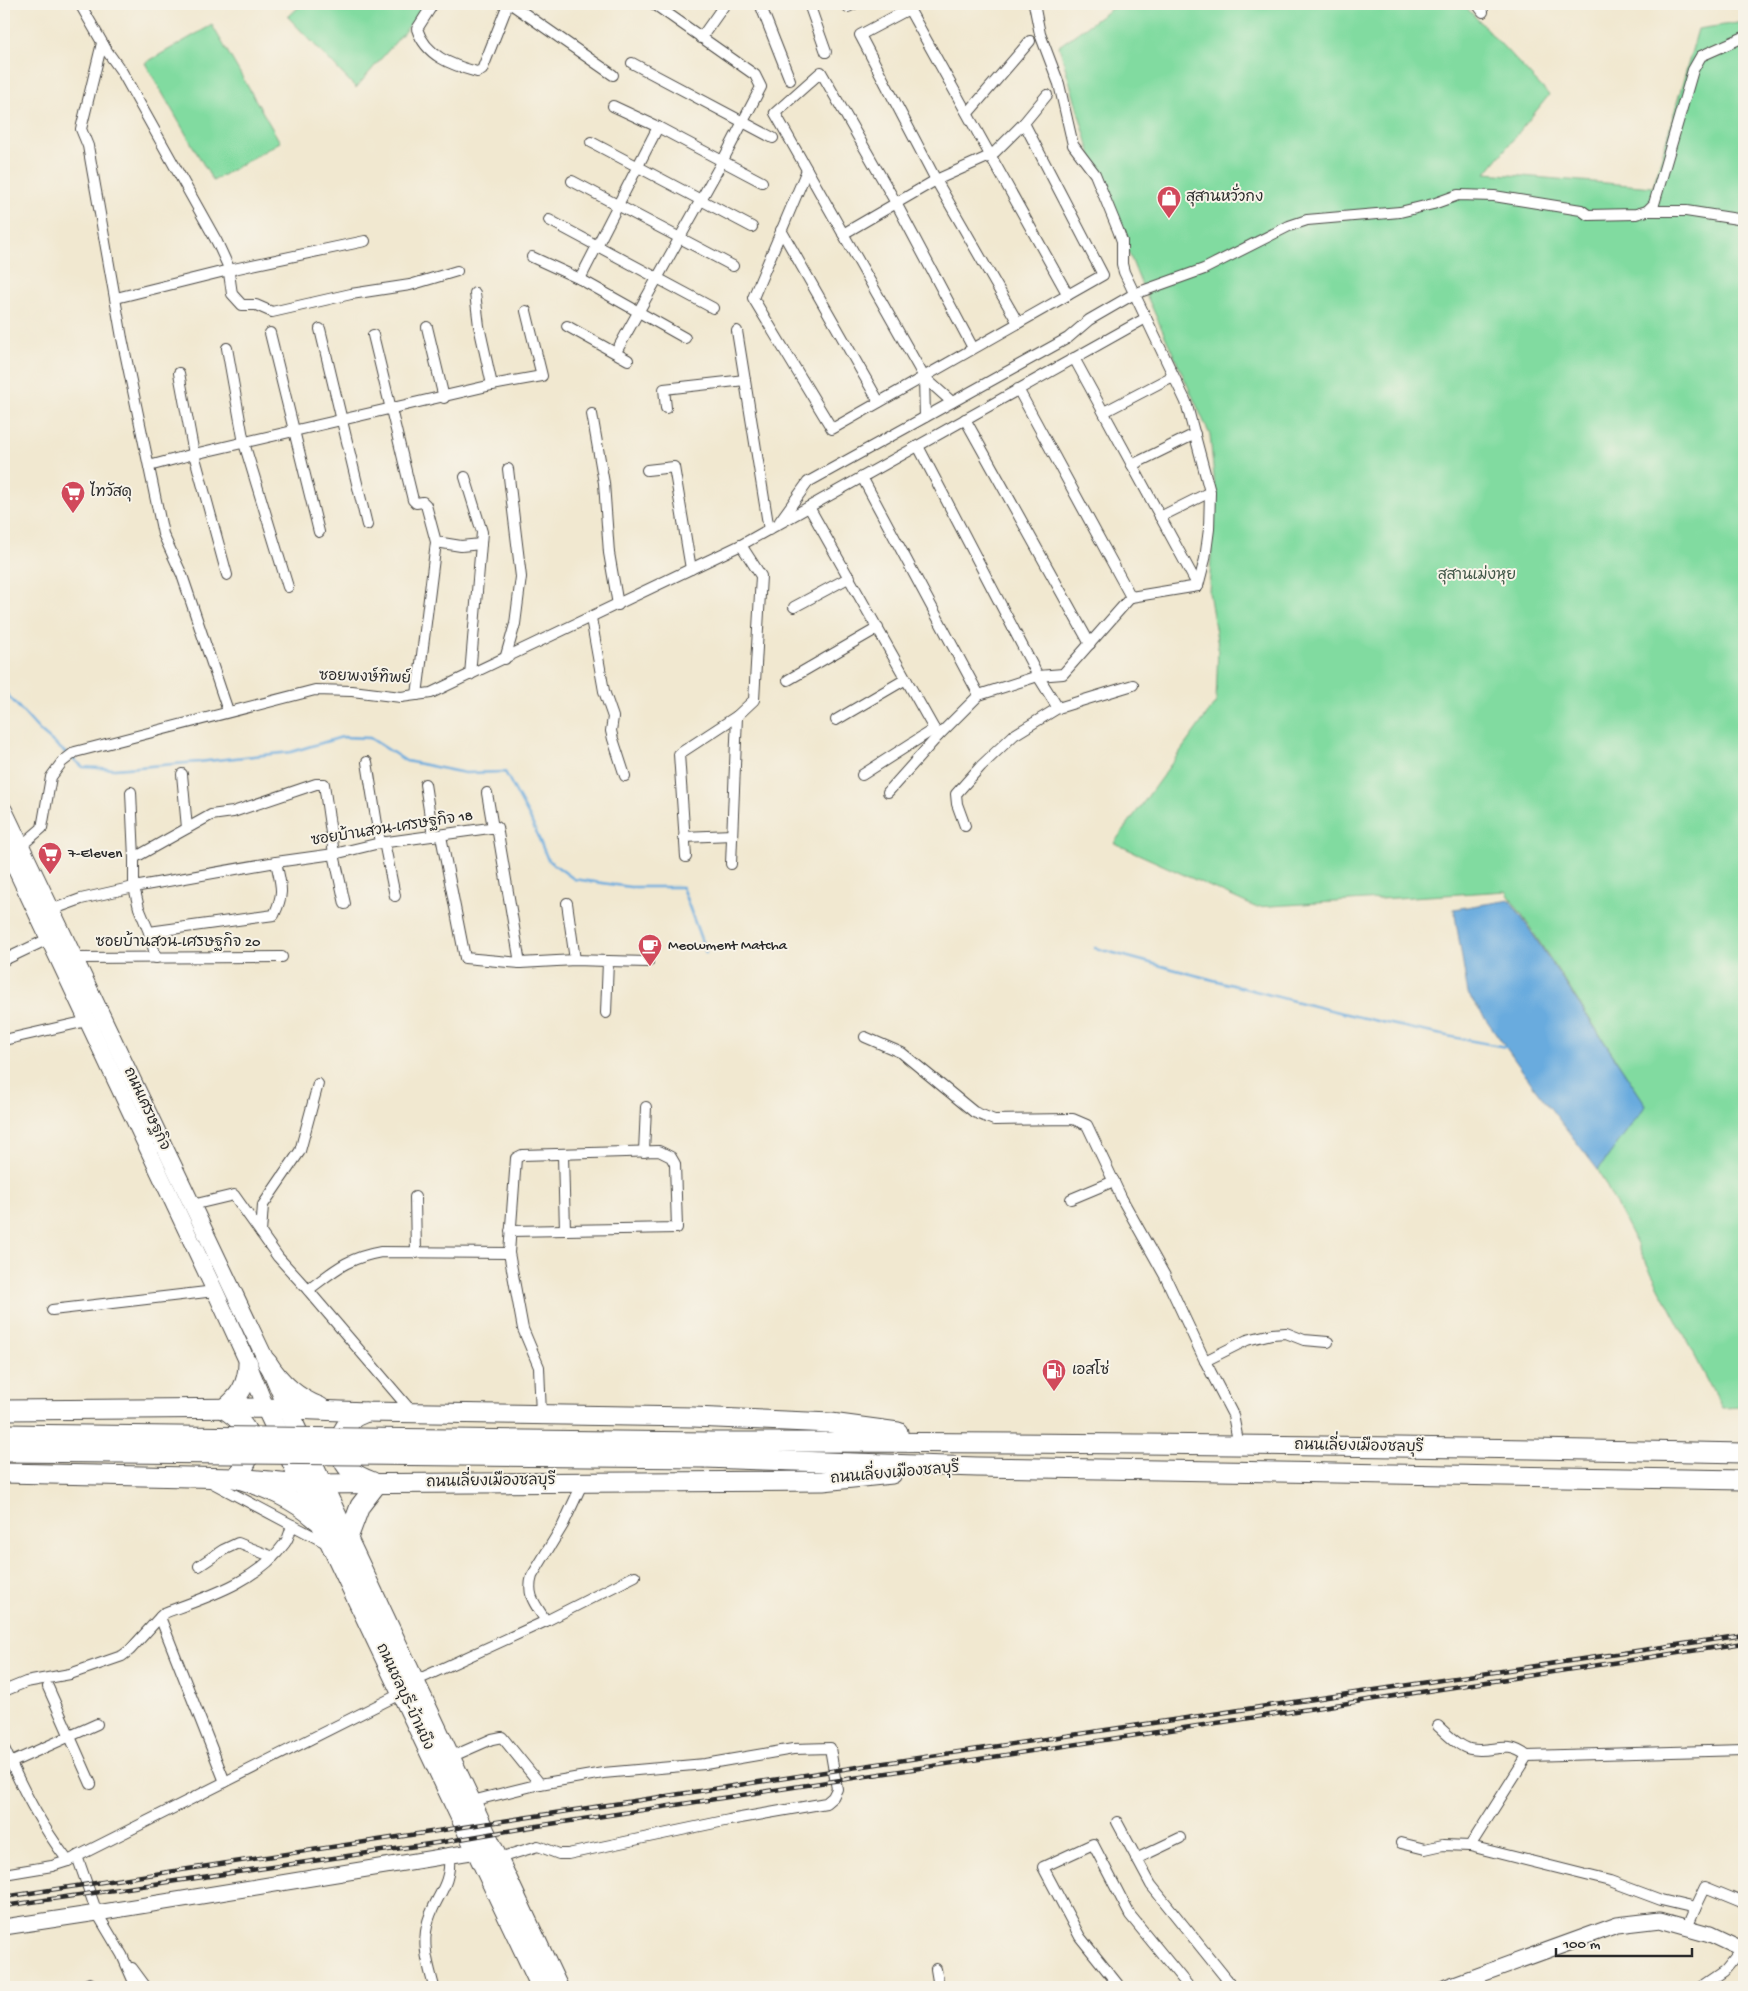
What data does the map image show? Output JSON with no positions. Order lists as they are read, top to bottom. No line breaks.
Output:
{"streets":{"highway":["ถนนเลี่ยงเมืองชลบุรี","ถนนชลบุรี-บ้านบึง"],"main road":["ถนนเศรษฐกิจ"],"street":["ซอยพงษ์ทิพย์","ซอยบ้านสวน-เศรษฐกิจ 18","ซอยบ้านสวน-เศรษฐกิจ 20"]},"crossings":[["ซอยพงษ์ทิพย์","ถนนเศรษฐกิจ"],["ซอยบ้านสวน-เศรษฐกิจ 18","ถนนเศรษฐกิจ"],["ซอยบ้านสวน-เศรษฐกิจ 20","ถนนเศรษฐกิจ"],["ถนนเศรษฐกิจ","ถนนเลี่ยงเมืองชลบุรี"],["ถนนเศรษฐกิจ","ถนนชลบุรี-บ้านบึง"],["ถนนเลี่ยงเมืองชลบุรี","ถนนชลบุรี-บ้านบึง"]],"parks":["สุสานเม่งหุย"],"places":{"shop":["สุสานหวั่วกง"],"supermarket":["ไทวัสดุ","7-Eleven"],"cafe":["Meowment Matcha"],"fuel station":["เอสโซ่"]},"scale_bar":"100 m"}
